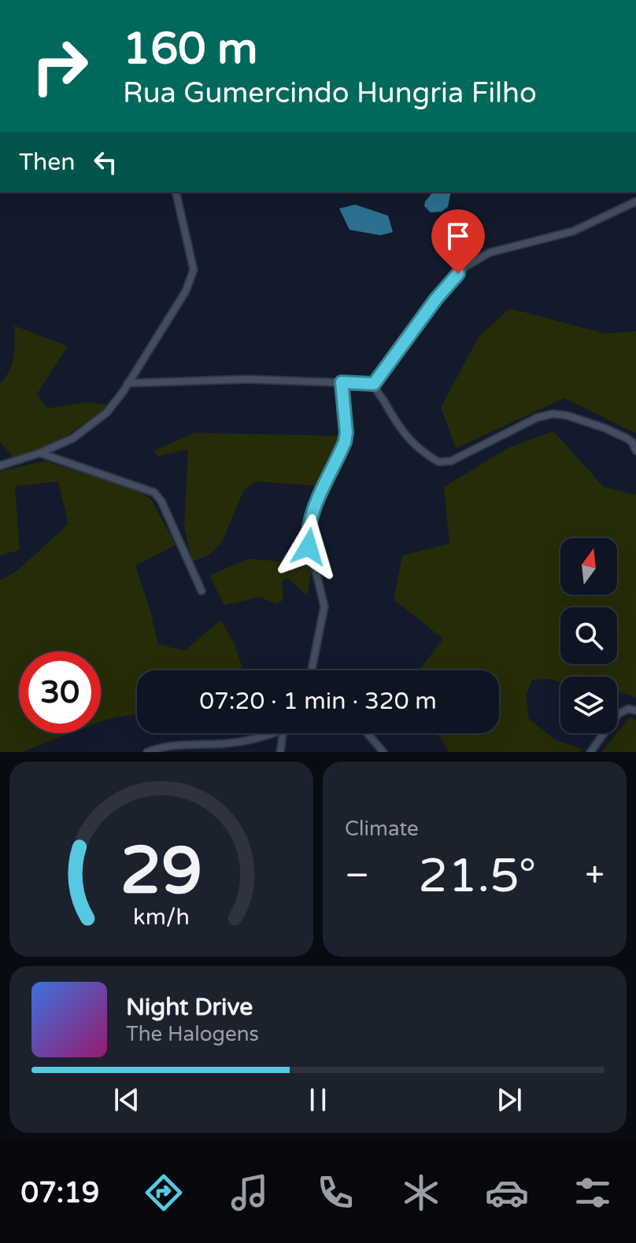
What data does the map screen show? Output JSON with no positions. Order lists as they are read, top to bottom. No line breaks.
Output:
{"north":"top","page":{"turn":["160 m","Rua Gumercindo Hungria Filho"],"then":"Then","limit":"30","trip":"07:20 · 1 min · 320 m","tile":"Climate","heat":["−","21.5°","+"],"song":["Night Drive","The Halogens"],"tabs":"07:19","gauge":["29","km/h"]}}
